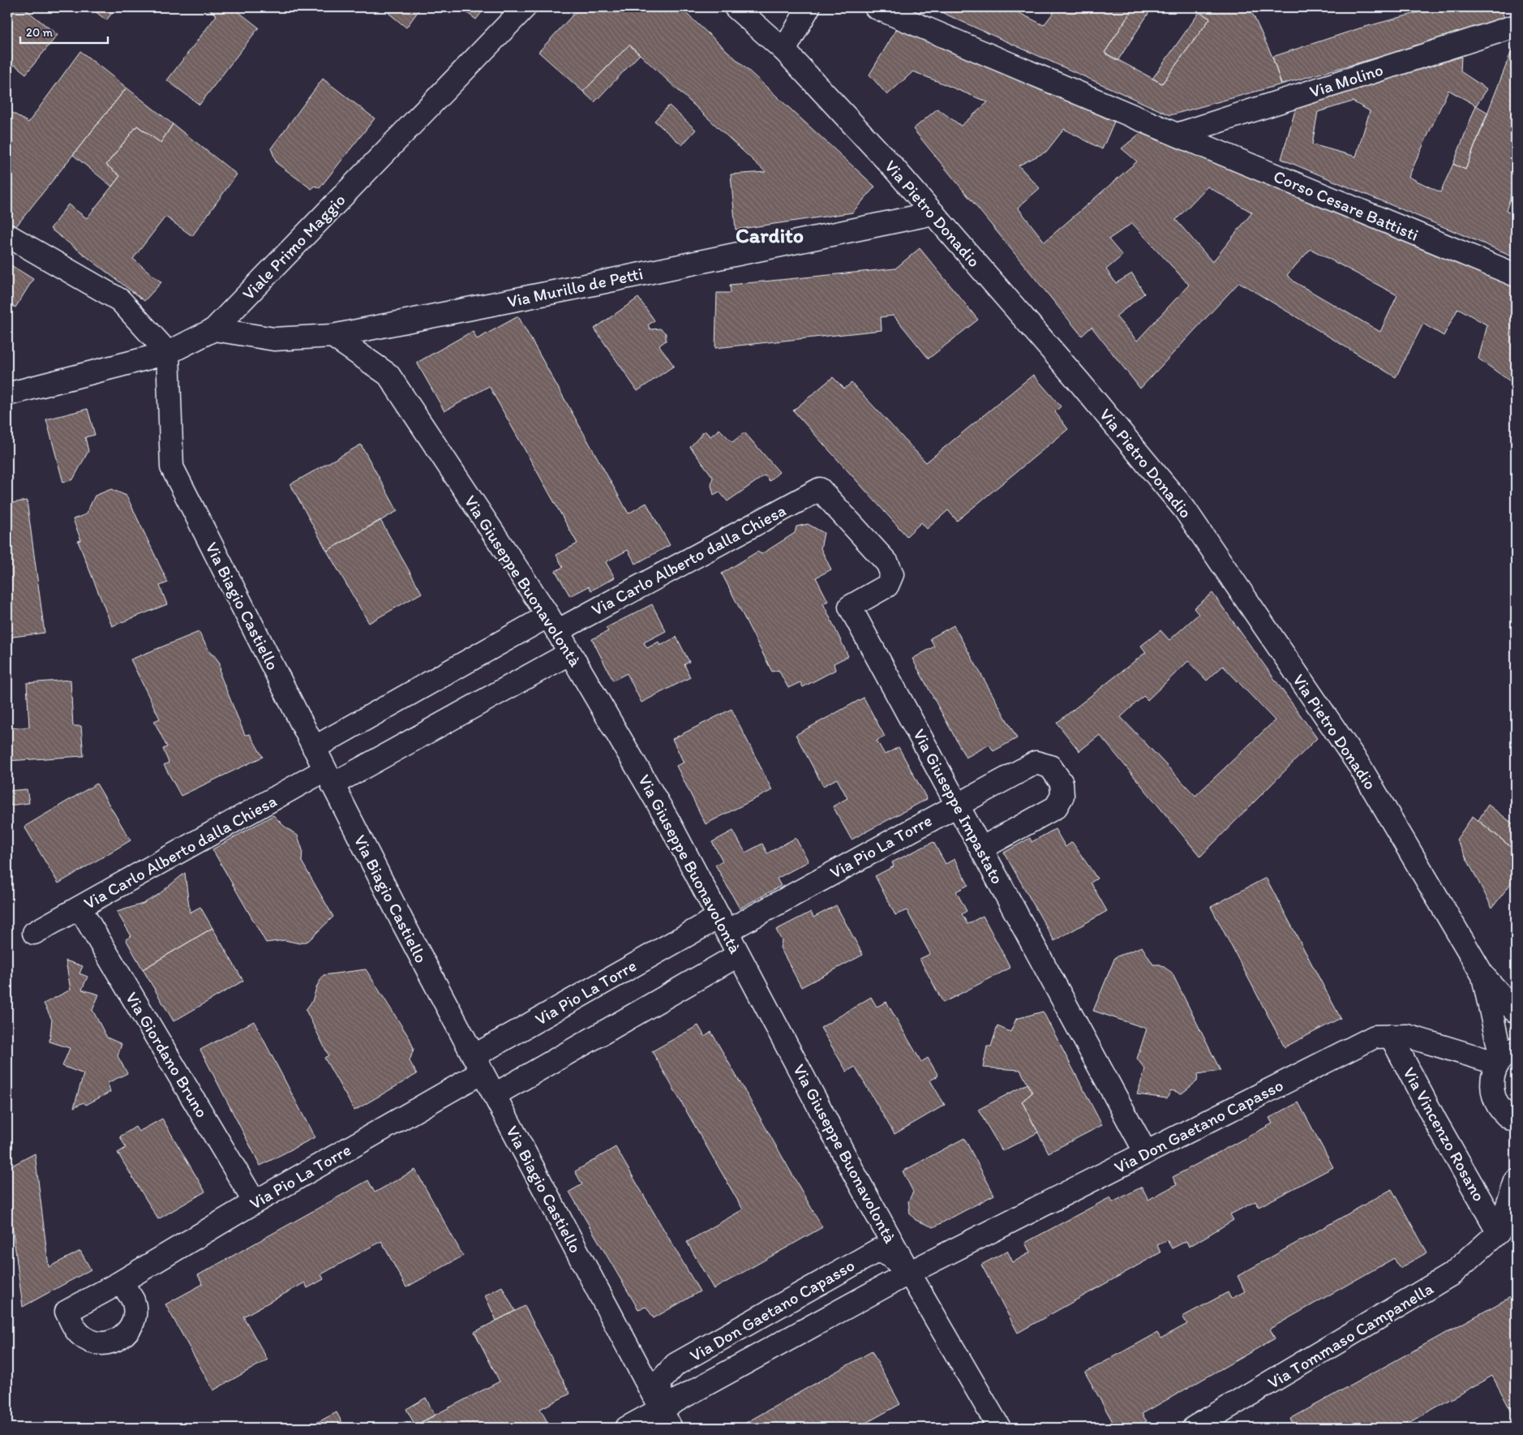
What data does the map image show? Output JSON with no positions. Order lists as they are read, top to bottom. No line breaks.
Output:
{"streets":{"street":["Via Molino","Corso Cesare Battisti","Via Pietro Donadio","Viale Primo Maggio","Via Murillo de Petti","Via Carlo Alberto dalla Chiesa","Via Giuseppe Buonavolontà","Via Biagio Castiello","Via Giuseppe Impastato","Via Pio La Torre","Via Giordano Bruno","Via Don Gaetano Capasso","Via Vincenzo Rosano","Via Tommaso Campanella"]},"crossings":[["Via Molino","Corso Cesare Battisti"],["Via Pietro Donadio","Via Murillo de Petti"],["Via Pietro Donadio","Via Don Gaetano Capasso"],["Viale Primo Maggio","Via Murillo de Petti"],["Viale Primo Maggio","Via Biagio Castiello"],["Via Murillo de Petti","Via Giuseppe Buonavolontà"],["Via Carlo Alberto dalla Chiesa","Via Giuseppe Buonavolontà"],["Via Carlo Alberto dalla Chiesa","Via Biagio Castiello"],["Via Carlo Alberto dalla Chiesa","Via Giuseppe Impastato"],["Via Carlo Alberto dalla Chiesa","Via Giordano Bruno"],["Via Giuseppe Buonavolontà","Via Pio La Torre"],["Via Giuseppe Buonavolontà","Via Don Gaetano Capasso"],["Via Biagio Castiello","Via Pio La Torre"],["Via Biagio Castiello","Via Don Gaetano Capasso"],["Via Giuseppe Impastato","Via Pio La Torre"],["Via Giuseppe Impastato","Via Don Gaetano Capasso"],["Via Pio La Torre","Via Giordano Bruno"],["Via Don Gaetano Capasso","Via Vincenzo Rosano"],["Via Vincenzo Rosano","Via Tommaso Campanella"]],"districts":["Cardito"],"scale_bar":"20 m"}
